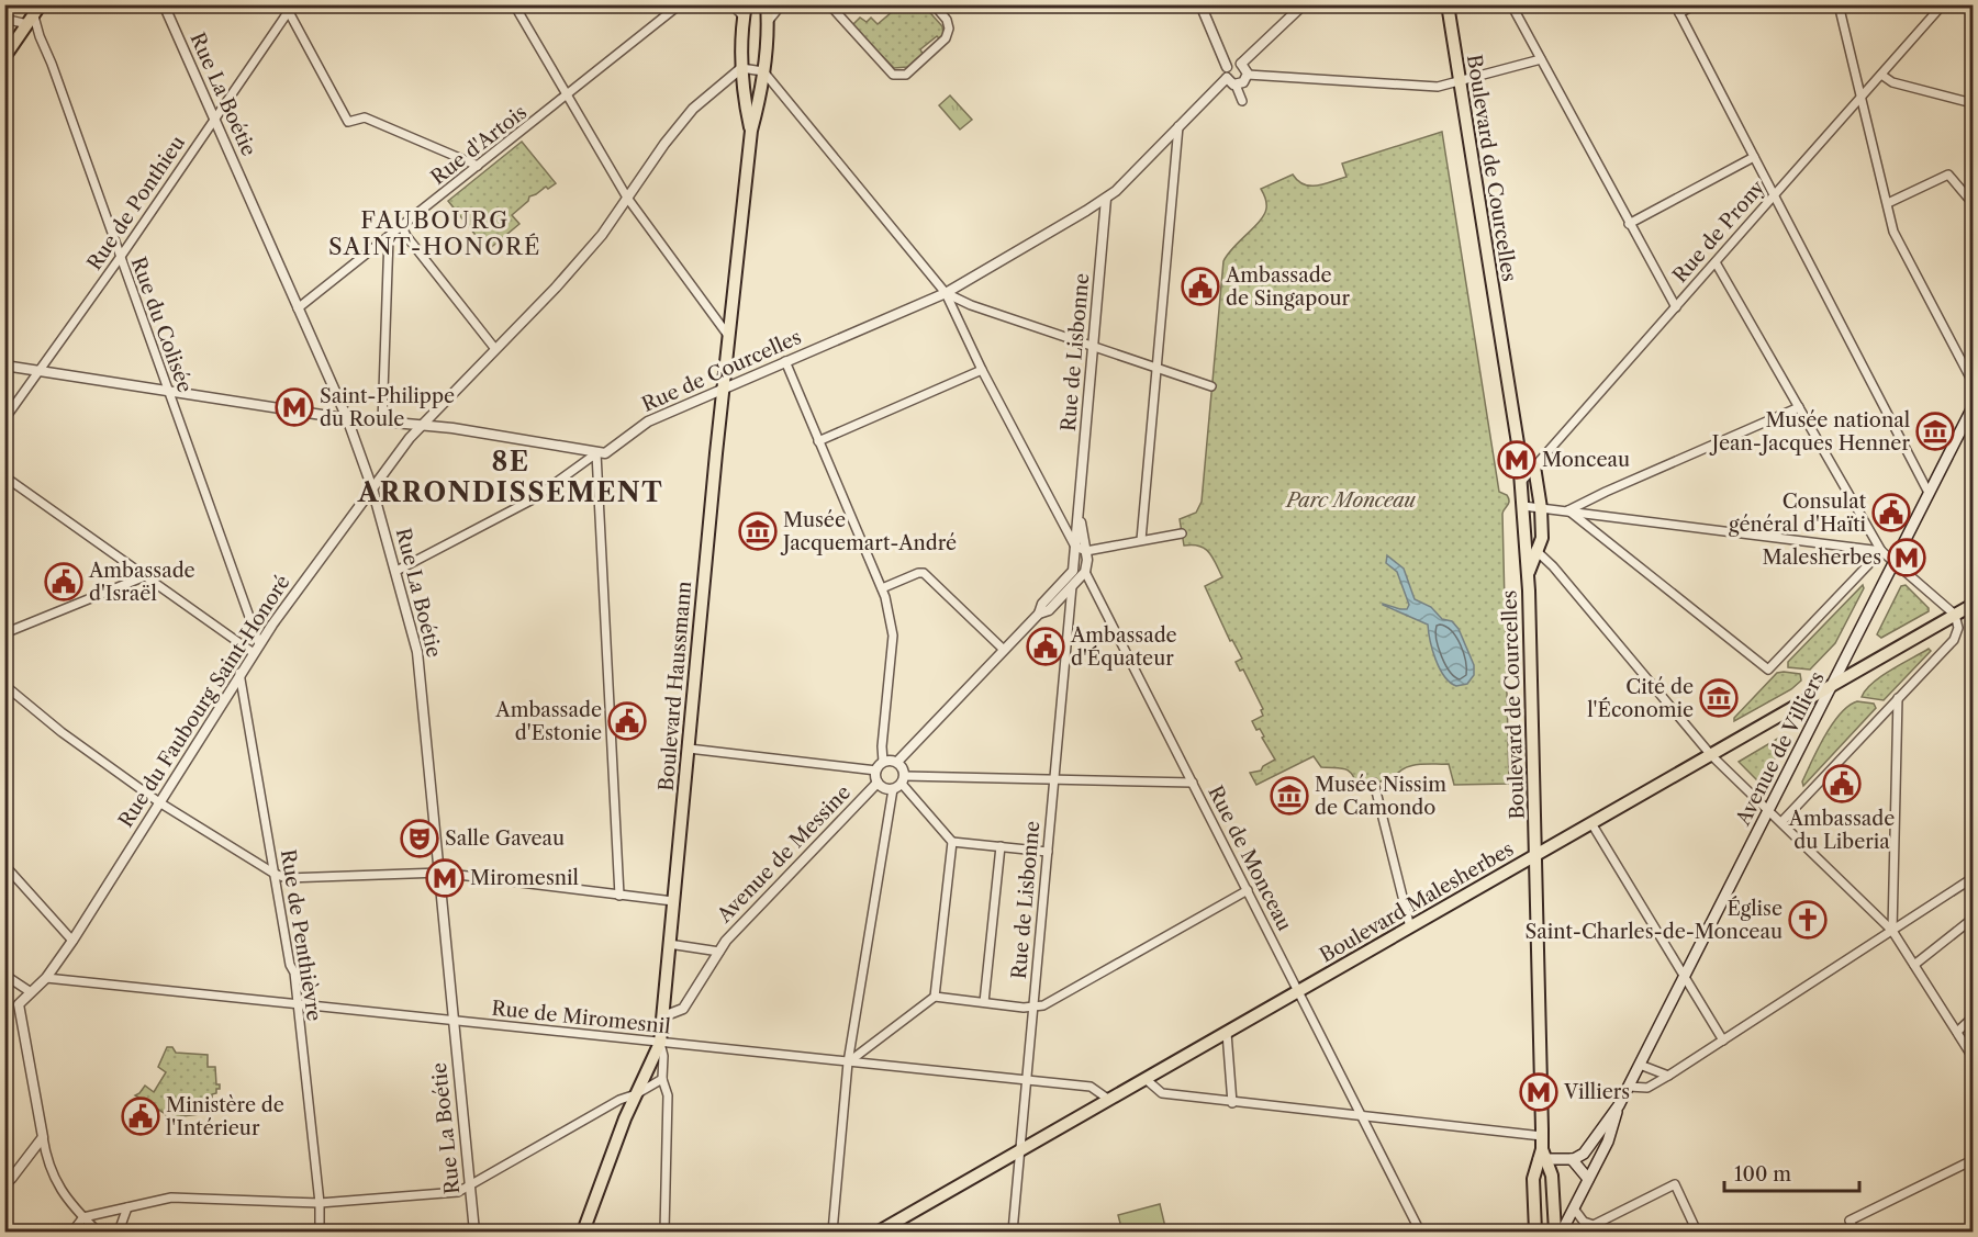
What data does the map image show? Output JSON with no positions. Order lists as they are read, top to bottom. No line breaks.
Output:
{"streets":{"main road":["Boulevard de Courcelles","Boulevard Haussmann","Avenue de Villiers","Boulevard Malesherbes"],"street":["Rue La Boétie","Rue d'Artois","Rue de Ponthieu","Rue de Prony","Rue du Colisée","Rue de Lisbonne","Rue de Courcelles","Rue du Faubourg Saint-Honoré","Avenue de Messine","Rue de Monceau","Rue de Penthièvre","Rue de Miromesnil"]},"crossings":[["Rue La Boétie","Rue d'Artois"],["Rue La Boétie","Rue de Ponthieu"],["Rue La Boétie","Rue de Courcelles"],["Rue La Boétie","Rue du Faubourg Saint-Honoré"],["Rue La Boétie","Rue de Miromesnil"],["Boulevard de Courcelles","Rue de Prony"],["Boulevard de Courcelles","Boulevard Malesherbes"],["Rue de Ponthieu","Rue du Colisée"],["Rue du Colisée","Rue du Faubourg Saint-Honoré"],["Rue de Lisbonne","Rue de Courcelles"],["Rue de Lisbonne","Rue de Monceau"],["Rue de Lisbonne","Boulevard Malesherbes"],["Rue de Lisbonne","Rue de Miromesnil"],["Rue de Courcelles","Boulevard Haussmann"],["Boulevard Haussmann","Rue du Faubourg Saint-Honoré"],["Boulevard Haussmann","Avenue de Messine"],["Boulevard Haussmann","Rue de Miromesnil"],["Rue du Faubourg Saint-Honoré","Rue de Penthièvre"],["Rue du Faubourg Saint-Honoré","Rue de Miromesnil"],["Avenue de Villiers","Boulevard Malesherbes"],["Rue de Monceau","Boulevard Malesherbes"],["Boulevard Malesherbes","Rue de Miromesnil"],["Rue de Penthièvre","Rue de Miromesnil"]],"districts":["FAUBOURG SAINT-HONORÉ","8E ARRONDISSEMENT"],"parks":["Parc Monceau"],"places":{"public building":["Ambassade de Singapour","Consulat général d'Haïti","Ambassade d'Israël","Ambassade d'Équateur","Ambassade d'Estonie","Ambassade du Liberia","Ministère de l'Intérieur"],"metro station":["Saint-Philippe du Roule","Monceau","Malesherbes","Miromesnil","Villiers"],"museum":["Musée national Jean-Jacques Henner","Musée Jacquemart-André","Cité de l'Économie","Musée Nissim de Camondo"],"theatre":["Salle Gaveau"],"church":["Église Saint-Charles-de-Monceau"]},"scale_bar":"100 m"}
